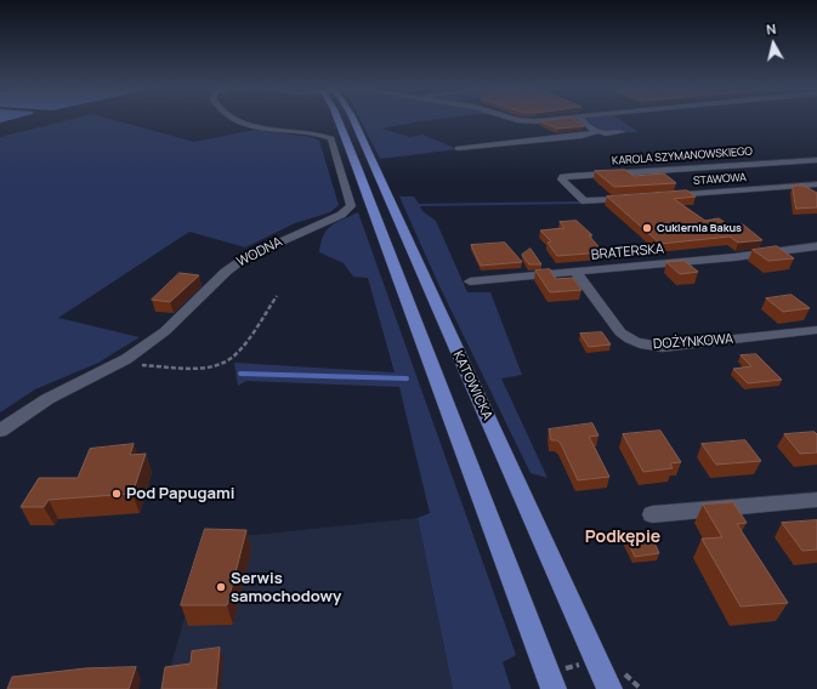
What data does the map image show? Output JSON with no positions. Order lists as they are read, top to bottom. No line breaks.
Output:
{"streets":{"main road":["KATOWICKA"],"street":["KAROLA SZYMANOWSKIEGO","STAWOWA","WODNA","BRATERSKA","DOŻYNKOWA"]},"crossings":[["BRATERSKA","DOŻYNKOWA"]],"districts":["Podkępie"],"places":["Cukiernia Bakus","Pod Papugami","Serwis samochodowy"],"north":"top"}
